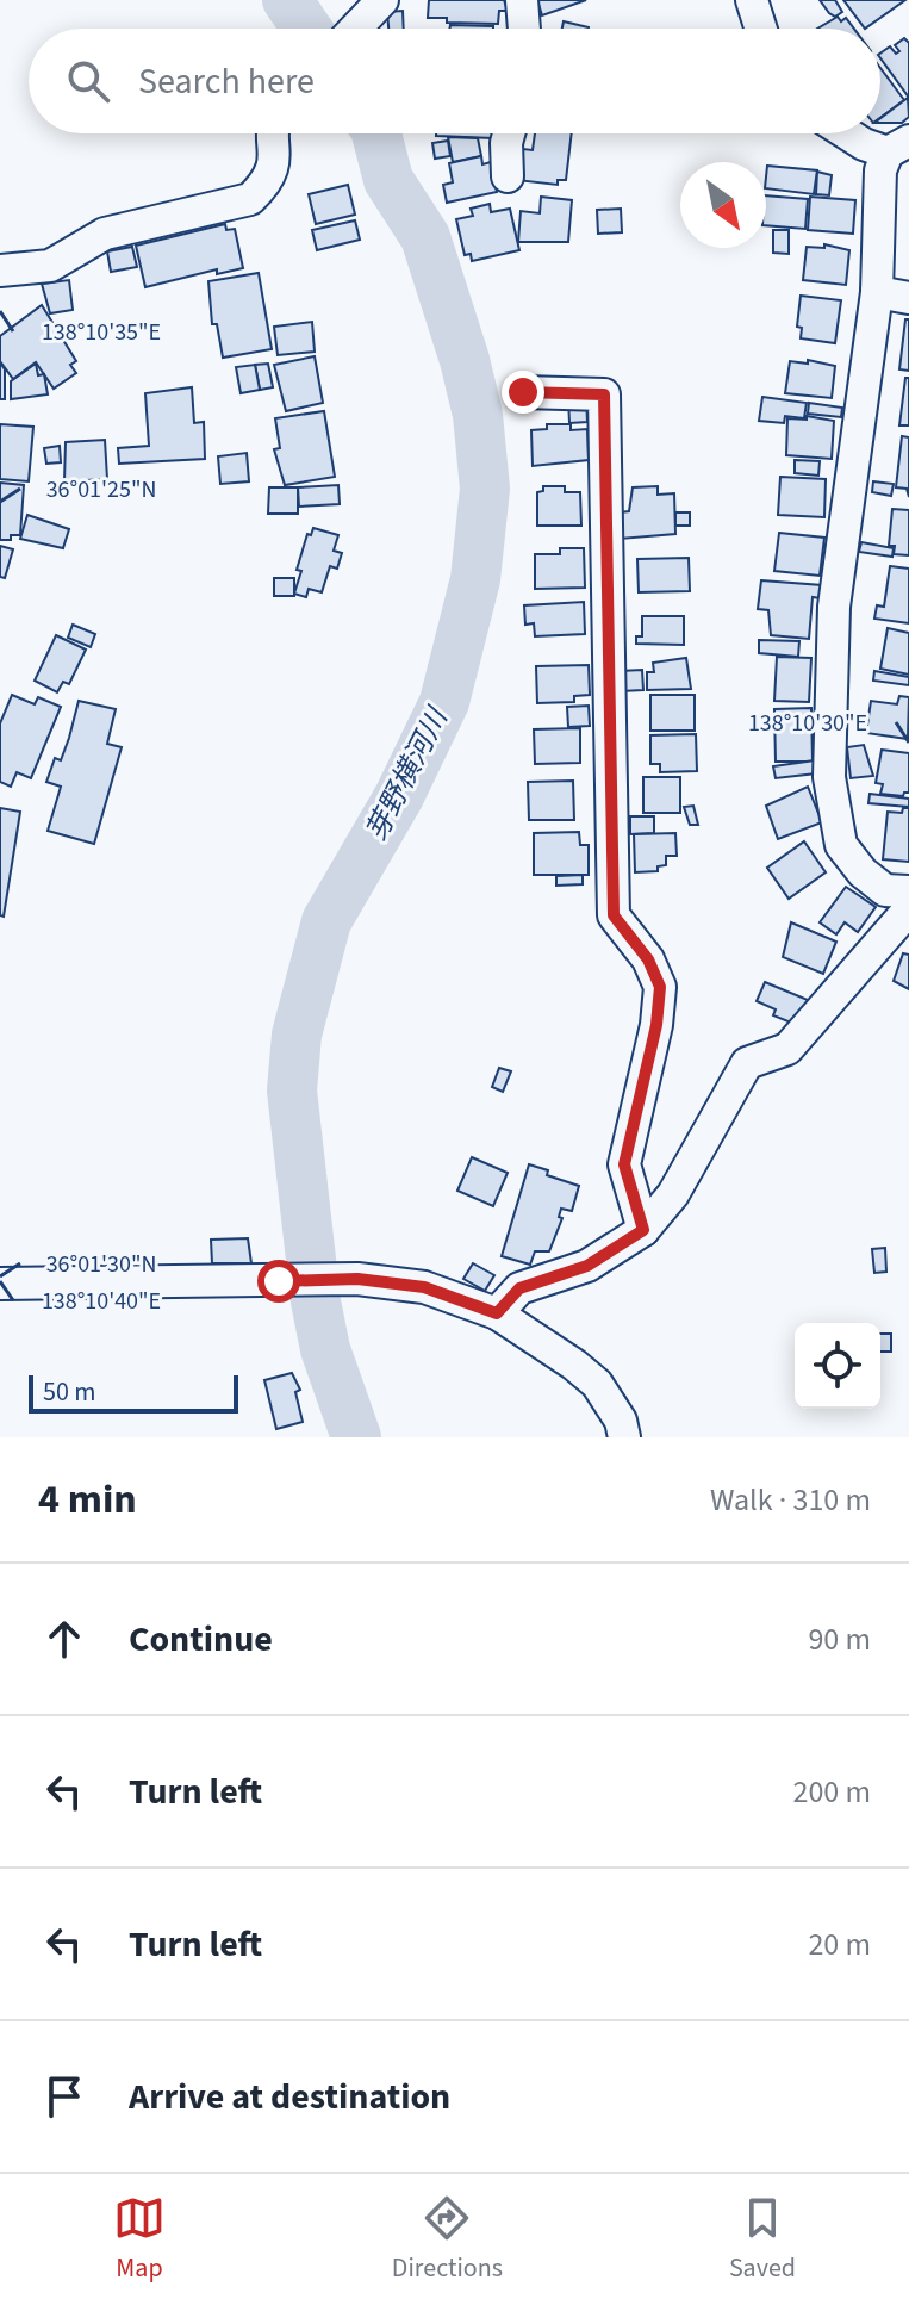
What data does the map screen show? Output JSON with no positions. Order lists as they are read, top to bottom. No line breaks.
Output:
{"water":["芽野横河川"],"scale_bar":"50 m","north":"bottom right","page":{"search":"Search here","scale":"50 m","heading":["4 min","Walk · 310 m"],"list":[["Continue","90 m"],["Turn left","200 m"],["Turn left","20 m"],"Arrive at destination"],"nav":["Map","Directions","Saved"]},"coordinates":["138°10'35\"E","36°01'25\"N","138°10'30\"E","36°01'30\"N","138°10'40\"E"]}
